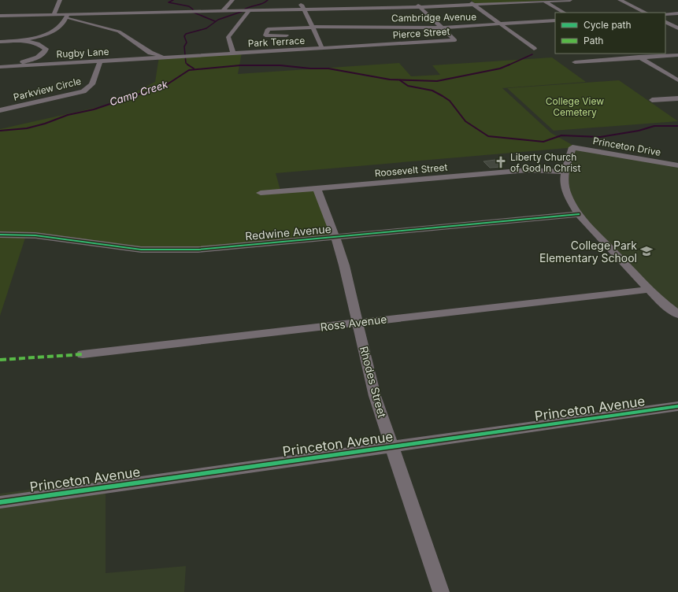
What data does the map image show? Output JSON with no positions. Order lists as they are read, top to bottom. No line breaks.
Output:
{"streets":{"street":["Cambridge Avenue","Pierce Street","Park Terrace","Rugby Lane","Parkview Circle","Princeton Drive","Roosevelt Street","Redwine Avenue","Ross Avenue","Rhodes Street","Princeton Avenue"]},"crossings":[["Cambridge Avenue","Pierce Street"],["Pierce Street","Park Terrace"],["Park Terrace","Rugby Lane"],["Rugby Lane","Parkview Circle"],["Princeton Drive","Roosevelt Street"],["Roosevelt Street","Rhodes Street"],["Redwine Avenue","Rhodes Street"],["Ross Avenue","Rhodes Street"],["Rhodes Street","Princeton Avenue"]],"water":["Camp Creek"],"parks":["College View Cemetery"],"places":{"church":["Liberty Church of God In Christ"],"school or university":["College Park Elementary School"]},"legend":["Cycle path","Path"]}
